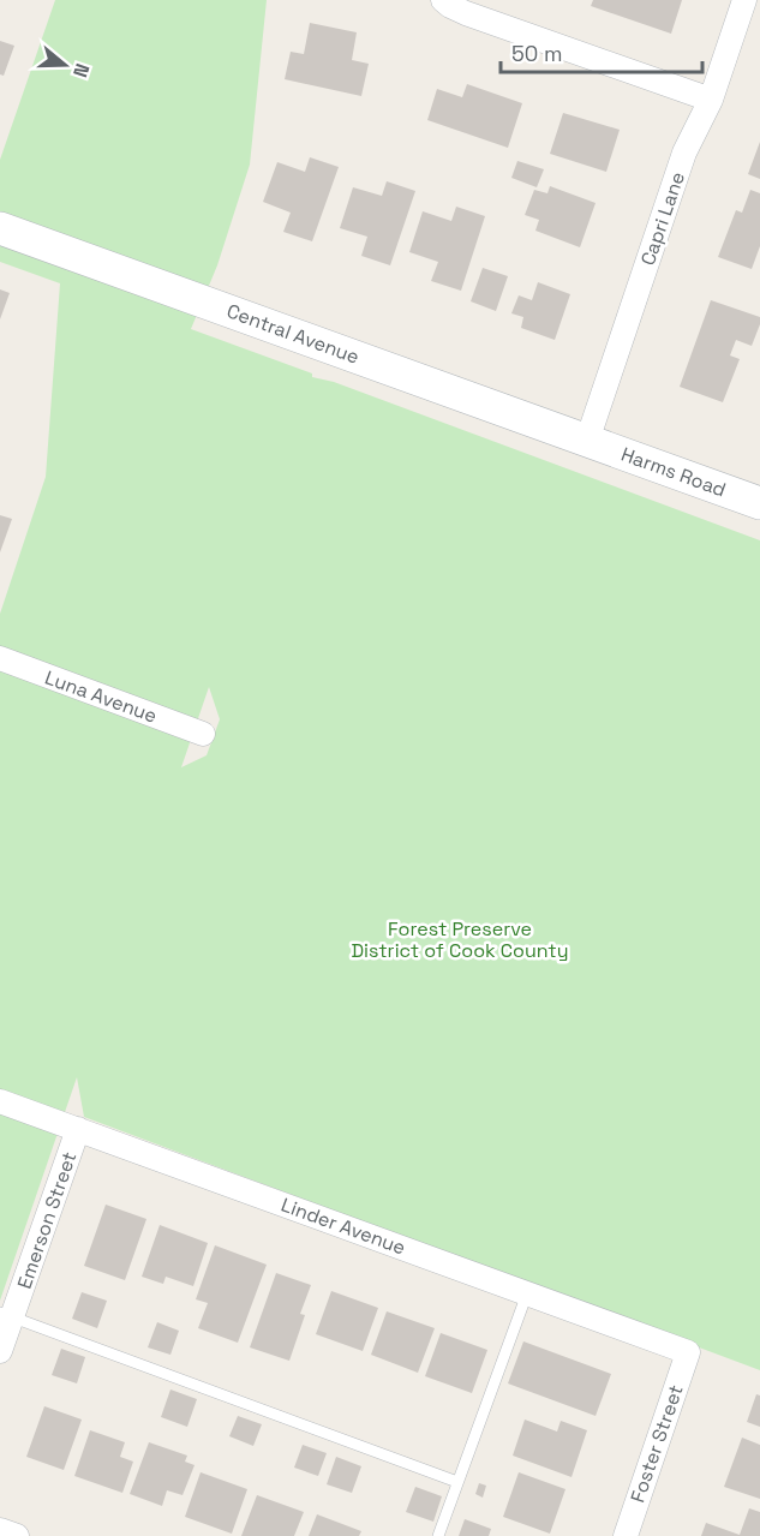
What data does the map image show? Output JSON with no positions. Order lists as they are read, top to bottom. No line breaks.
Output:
{"streets":{"main road":["Central Avenue","Harms Road"],"street":["Capri Lane","Luna Avenue","Emerson Street","Linder Avenue","Foster Street"]},"crossings":[["Capri Lane","Central Avenue"],["Capri Lane","Harms Road"],["Central Avenue","Harms Road"],["Emerson Street","Linder Avenue"],["Linder Avenue","Foster Street"]],"parks":["Forest Preserve District of Cook County"],"scale_bar":"50 m","north":"right"}
